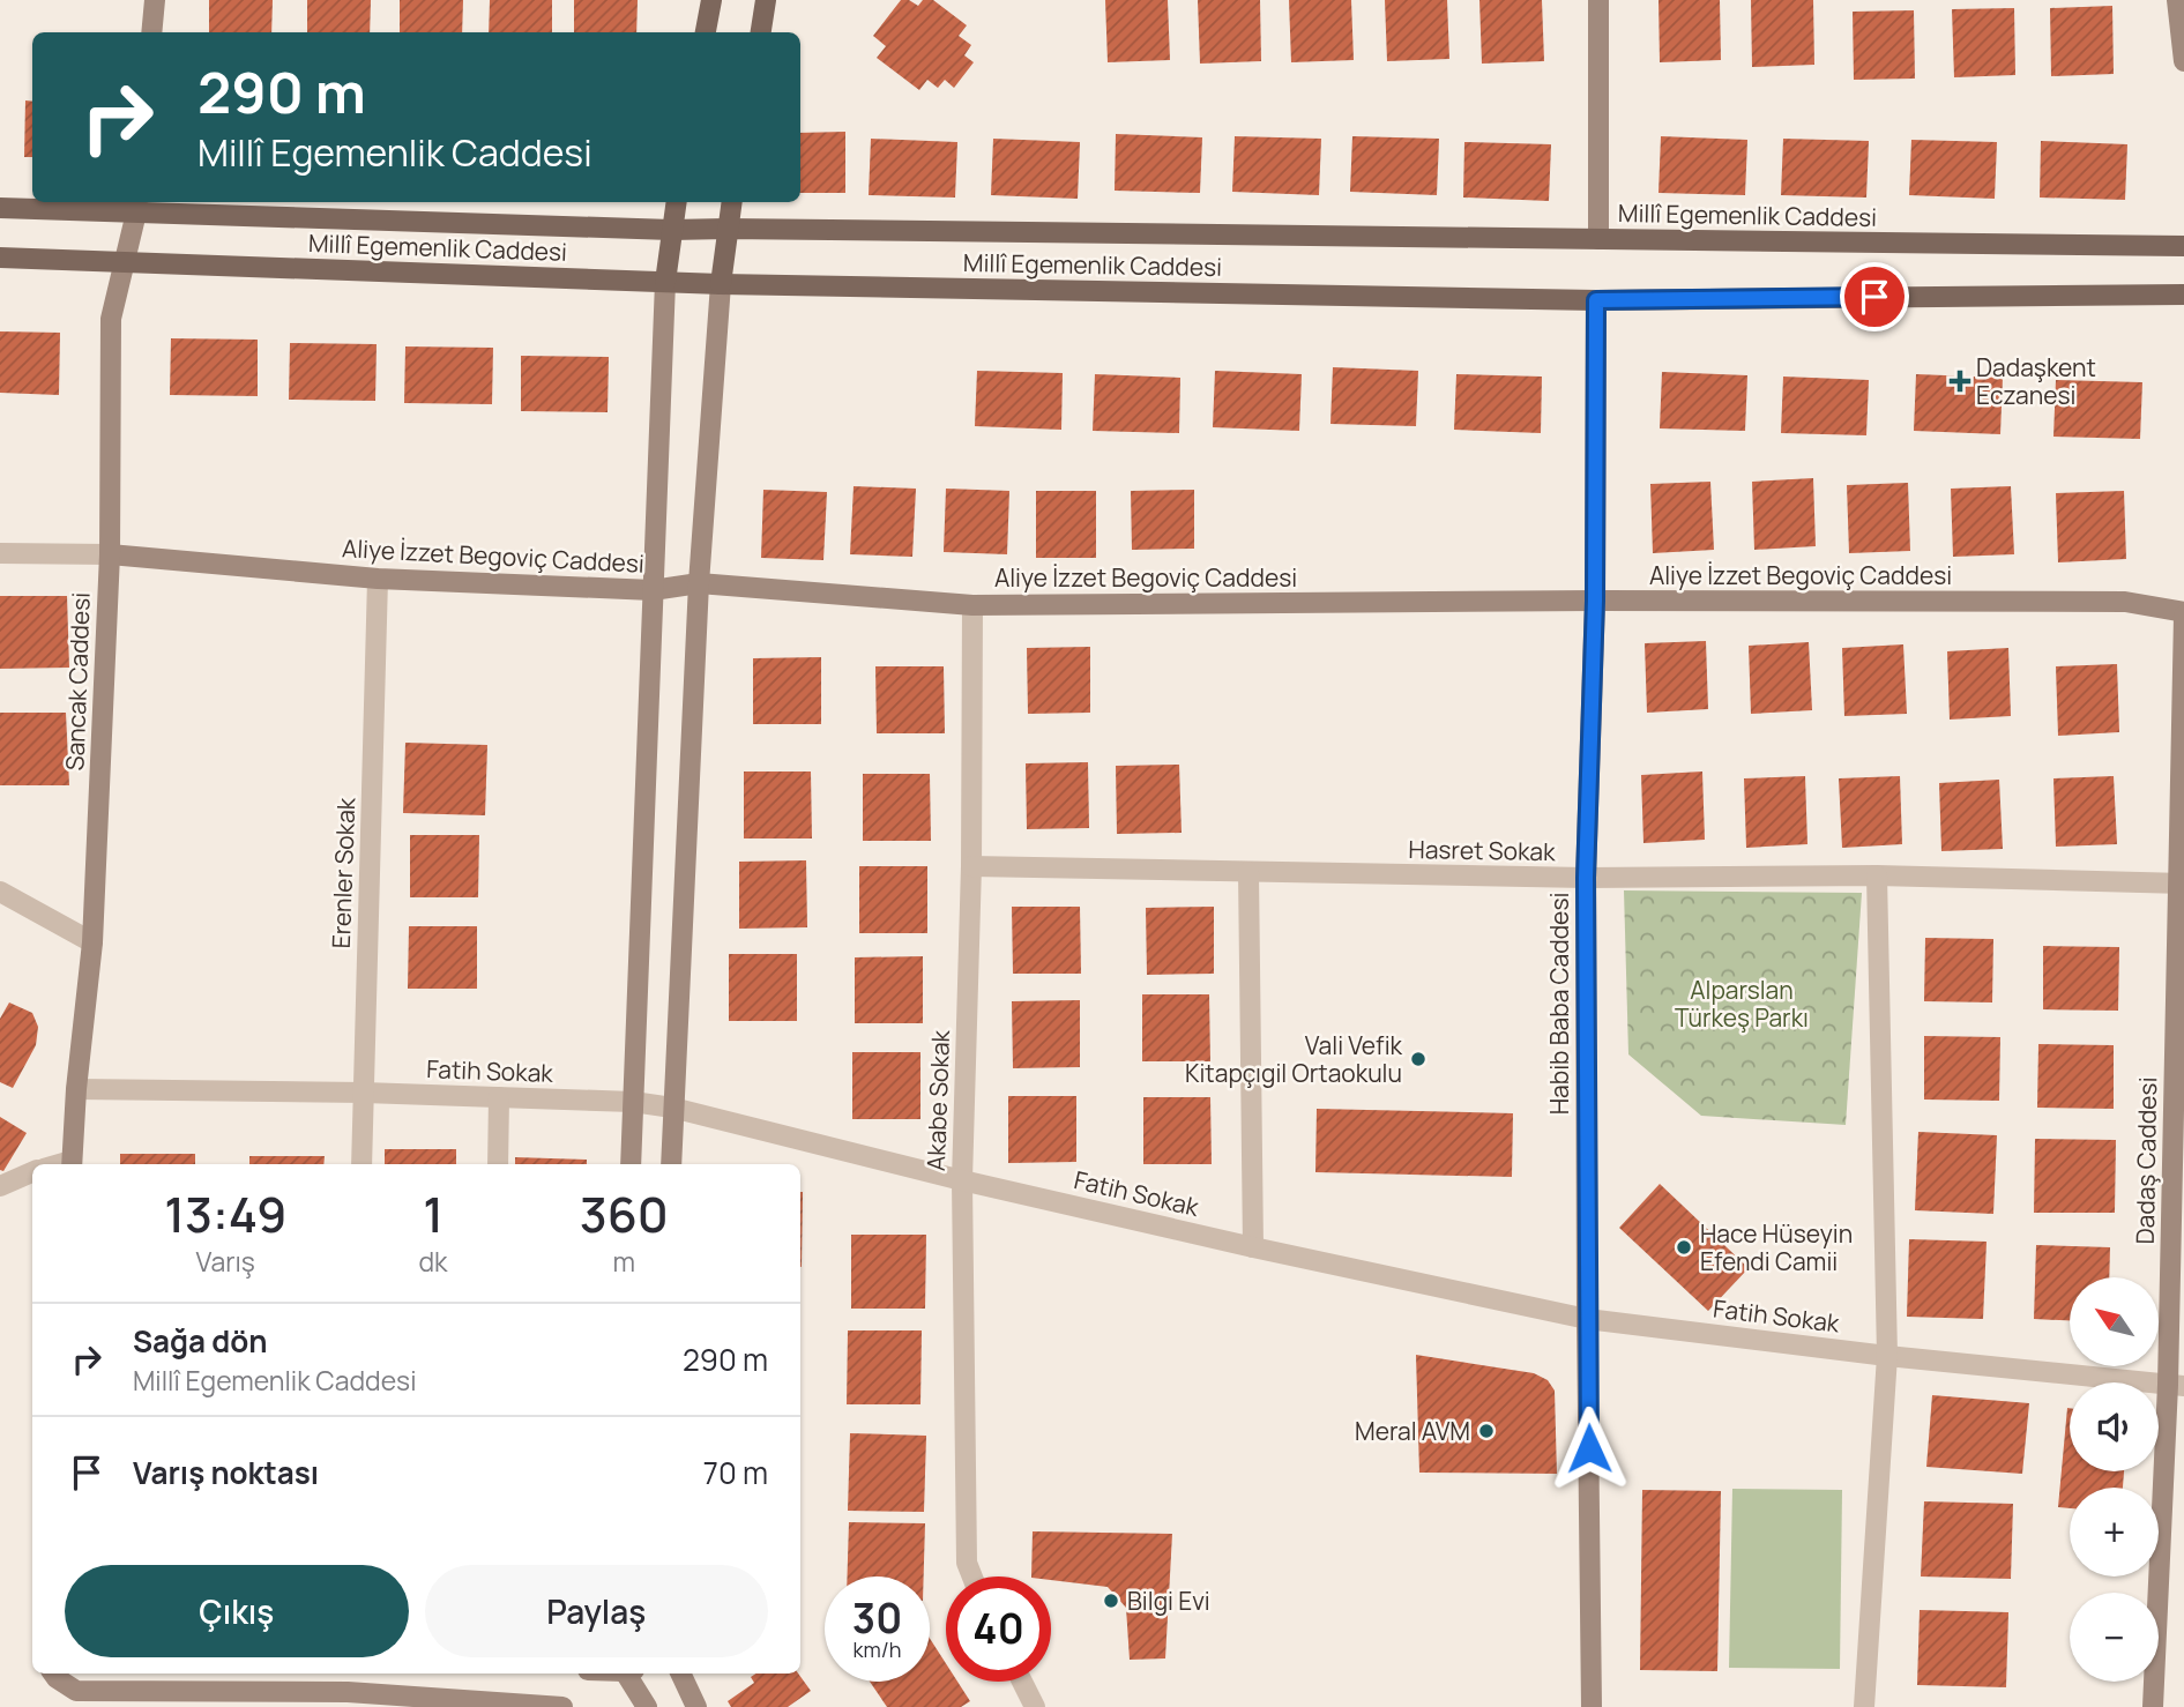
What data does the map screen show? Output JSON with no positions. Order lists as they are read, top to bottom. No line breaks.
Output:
{"streets":{"main road":["Millî Egemenlik Caddesi"],"street":["Aliye İzzet Begoviç Caddesi","Sancak Caddesi","Hasret Sokak","Erenler Sokak","Habib Baba Caddesi","Fatih Sokak","Akabe Sokak","Dadaş Caddesi"]},"crossings":[["Millî Egemenlik Caddesi","Sancak Caddesi"],["Millî Egemenlik Caddesi","Habib Baba Caddesi"],["Aliye İzzet Begoviç Caddesi","Sancak Caddesi"],["Aliye İzzet Begoviç Caddesi","Erenler Sokak"],["Aliye İzzet Begoviç Caddesi","Habib Baba Caddesi"],["Aliye İzzet Begoviç Caddesi","Akabe Sokak"],["Aliye İzzet Begoviç Caddesi","Dadaş Caddesi"],["Sancak Caddesi","Fatih Sokak"],["Hasret Sokak","Habib Baba Caddesi"],["Hasret Sokak","Akabe Sokak"],["Hasret Sokak","Dadaş Caddesi"],["Erenler Sokak","Fatih Sokak"],["Habib Baba Caddesi","Fatih Sokak"],["Fatih Sokak","Akabe Sokak"],["Fatih Sokak","Dadaş Caddesi"]],"parks":["Alparslan Türkeş Parkı"],"places":{"health":["Dadaşkent Eczanesi"],"other":["Vali Vefik Kitapçıgil Ortaokulu","Hace Hüseyin Efendi Camii","Meral AVM","Bilgi Evi"]},"north":"top left","page":{"turn":["290 m","Millî Egemenlik Caddesi"],"eta":["13:49","Varış","1","dk","360","m"],"map_buttons":["+","−"],"list":[{"name":"Sağa dön","note":"Millî Egemenlik Caddesi","value":"290 m"},{"name":"Varış noktası","value":"70 m"}],"buttons":["Çıkış","Paylaş"],"speed":"30 km/h","limit":"40"}}
